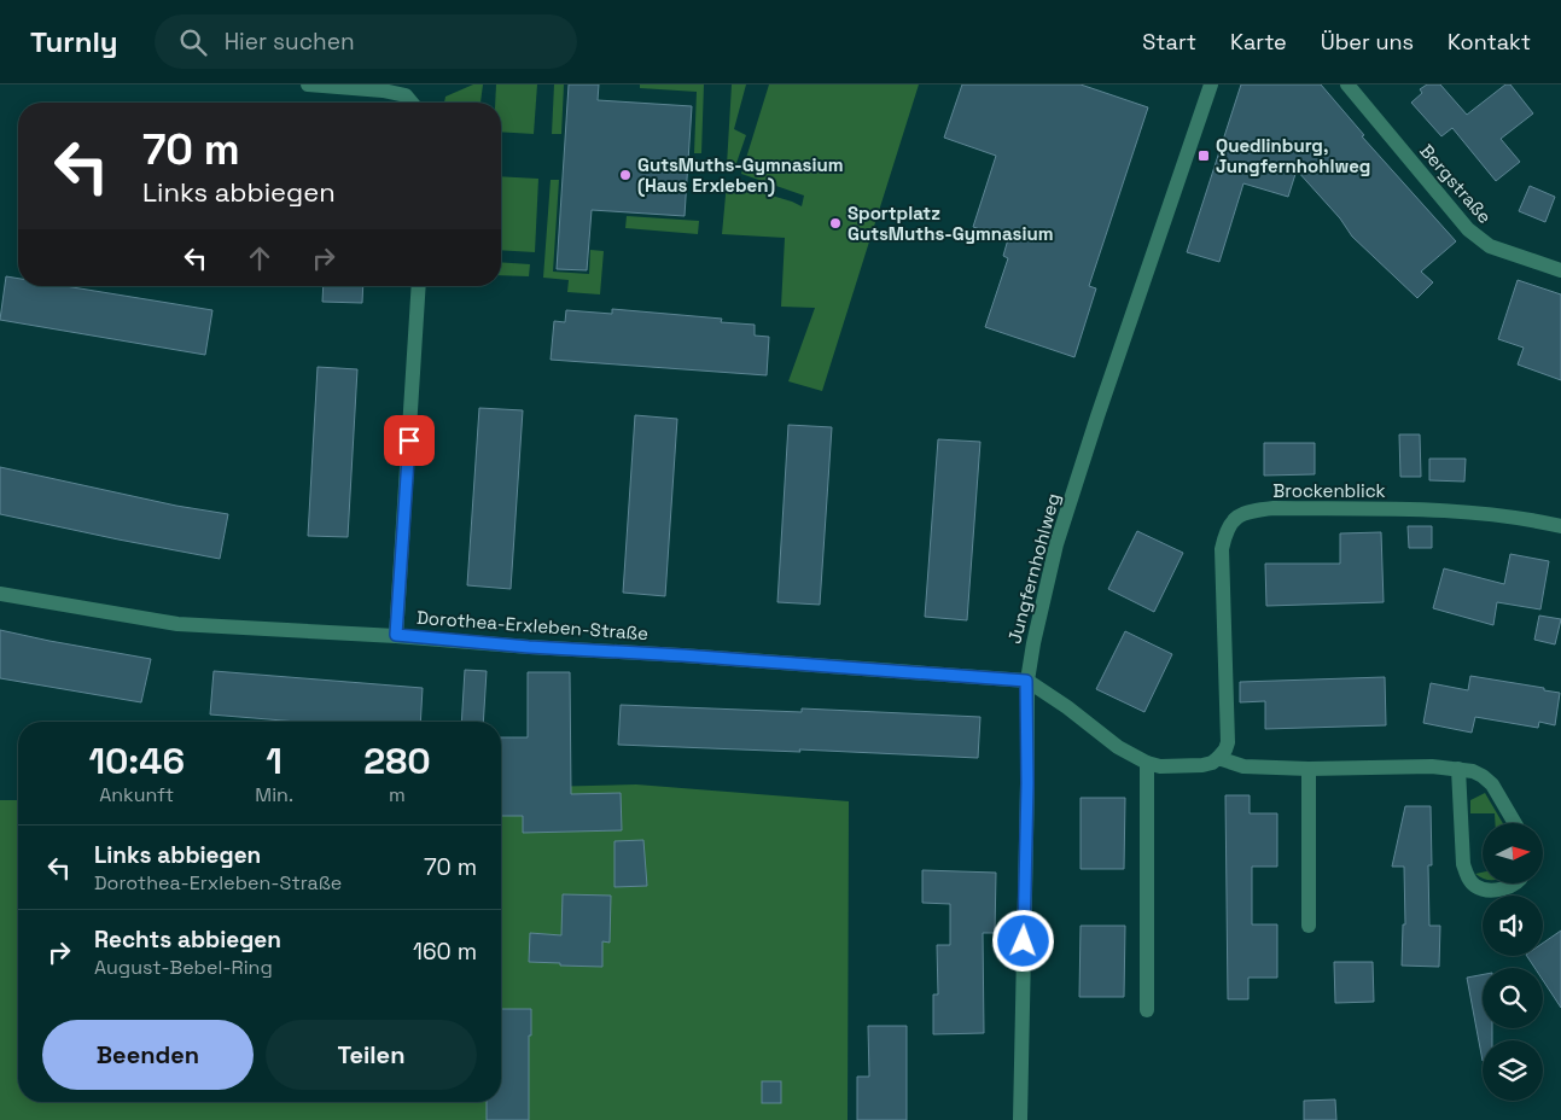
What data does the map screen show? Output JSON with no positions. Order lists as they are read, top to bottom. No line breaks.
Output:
{"streets":{"street":["Bergstraße","Brockenblick","Jungfernhohlweg","Dorothea-Erxleben-Straße"]},"crossings":[["Jungfernhohlweg","Dorothea-Erxleben-Straße"]],"places":{"transit":["Quedlinburg, Jungfernhohlweg"],"other":["GutsMuths-Gymnasium (Haus Erxleben)","Sportplatz GutsMuths-Gymnasium"]},"north":"right","page":{"header":"Turnly","search":"Hier suchen","nav":["Start","Karte","Über uns","Kontakt"],"turn":["70 m","Links abbiegen"],"eta":["10:46","Ankunft","1","Min.","280","m"],"list":[{"name":"Links abbiegen","note":"Dorothea-Erxleben-Straße","value":"70 m"},{"name":"Rechts abbiegen","note":"August-Bebel-Ring","value":"160 m"}],"buttons":["Beenden","Teilen"]}}
